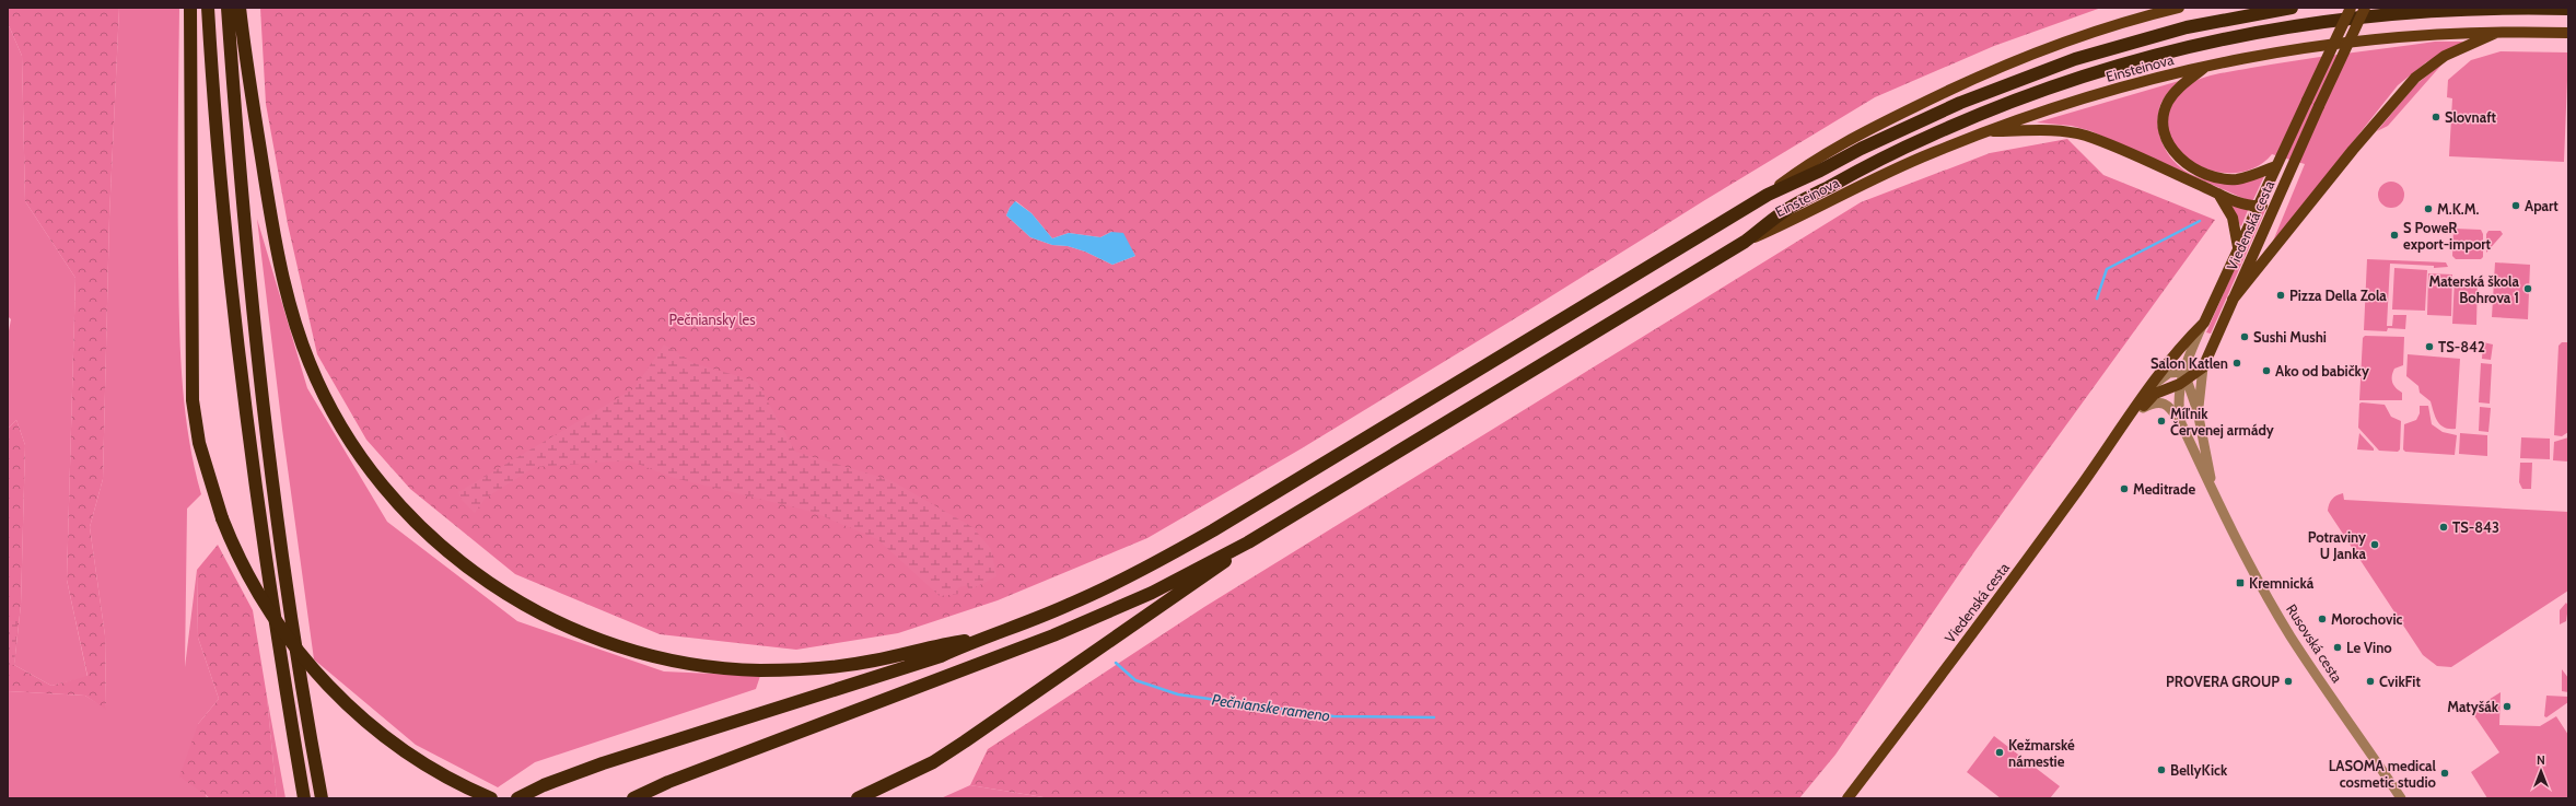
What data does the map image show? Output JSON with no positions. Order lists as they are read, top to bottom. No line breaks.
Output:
{"streets":{"main road":["Einsteinova","Viedenská cesta"],"street":["Rusovská cesta"]},"crossings":[["Viedenská cesta","Rusovská cesta"]],"water":["Pečnianske rameno"],"parks":["Pečniansky les"],"places":{"other":["Slovnaft","Apart","M.K.M.","S PoweR export-import","Materská škola Bohrova 1","Pizza Della Zola","Sushi Mushi","TS-842","Salon Katlen","Ako od babičky","Míľnik Červenej armády","Meditrade","TS-843","Potraviny U Janka","Morochovic","Le Vino","PROVERA GROUP","CvikFit","Matyšák","Kežmarské námestie","BellyKick","LASOMA medical cosmetic studio"],"transit":["Kremnická"]},"north":"top"}
